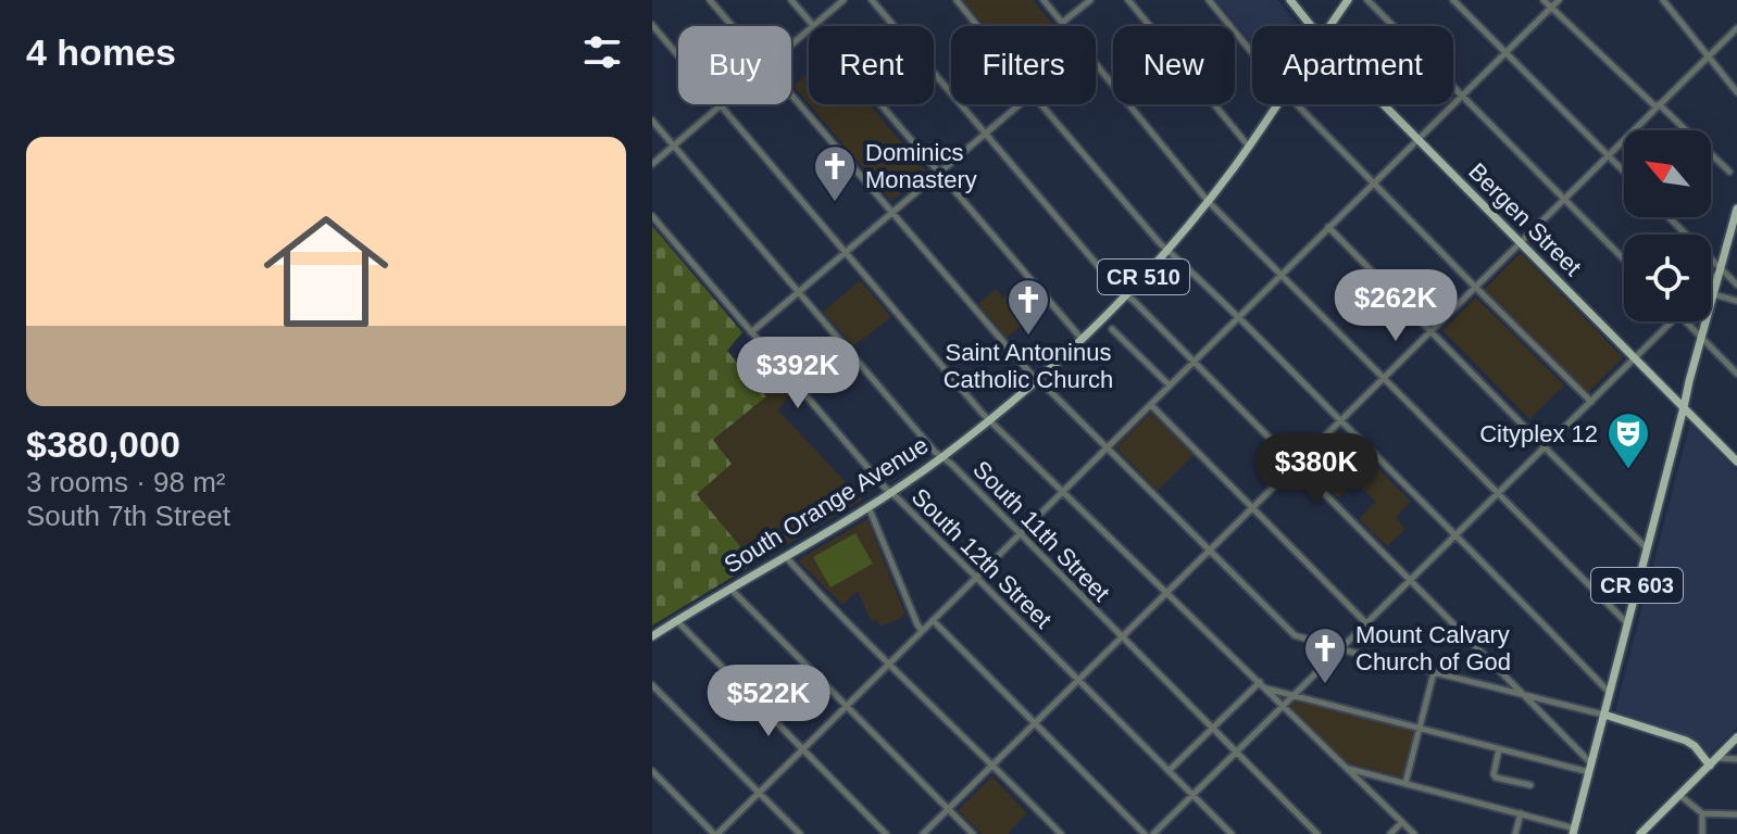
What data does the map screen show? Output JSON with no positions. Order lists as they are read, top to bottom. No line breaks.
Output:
{"streets":{"main road":["Bergen Street","CR 510","South Orange Avenue","CR 603"],"street":["South 11th Street","South 12th Street"]},"crossings":[["Bergen Street","CR 603"],["South Orange Avenue","South 11th Street"],["South Orange Avenue","South 12th Street"]],"places":{"church":["Dominics Monastery","Saint Antoninus Catholic Church","Mount Calvary Church of God"],"theatre":["Cityplex 12"]},"north":"top left","page":{"heading":"4 homes","chip":["Buy","Rent","Filters","New","Apartment"],"list":[{"name":"$380,000","note":"3 rooms · 98 m² · South 7th Street"}],"price":["$262K","$392K","$380K","$522K"]}}
